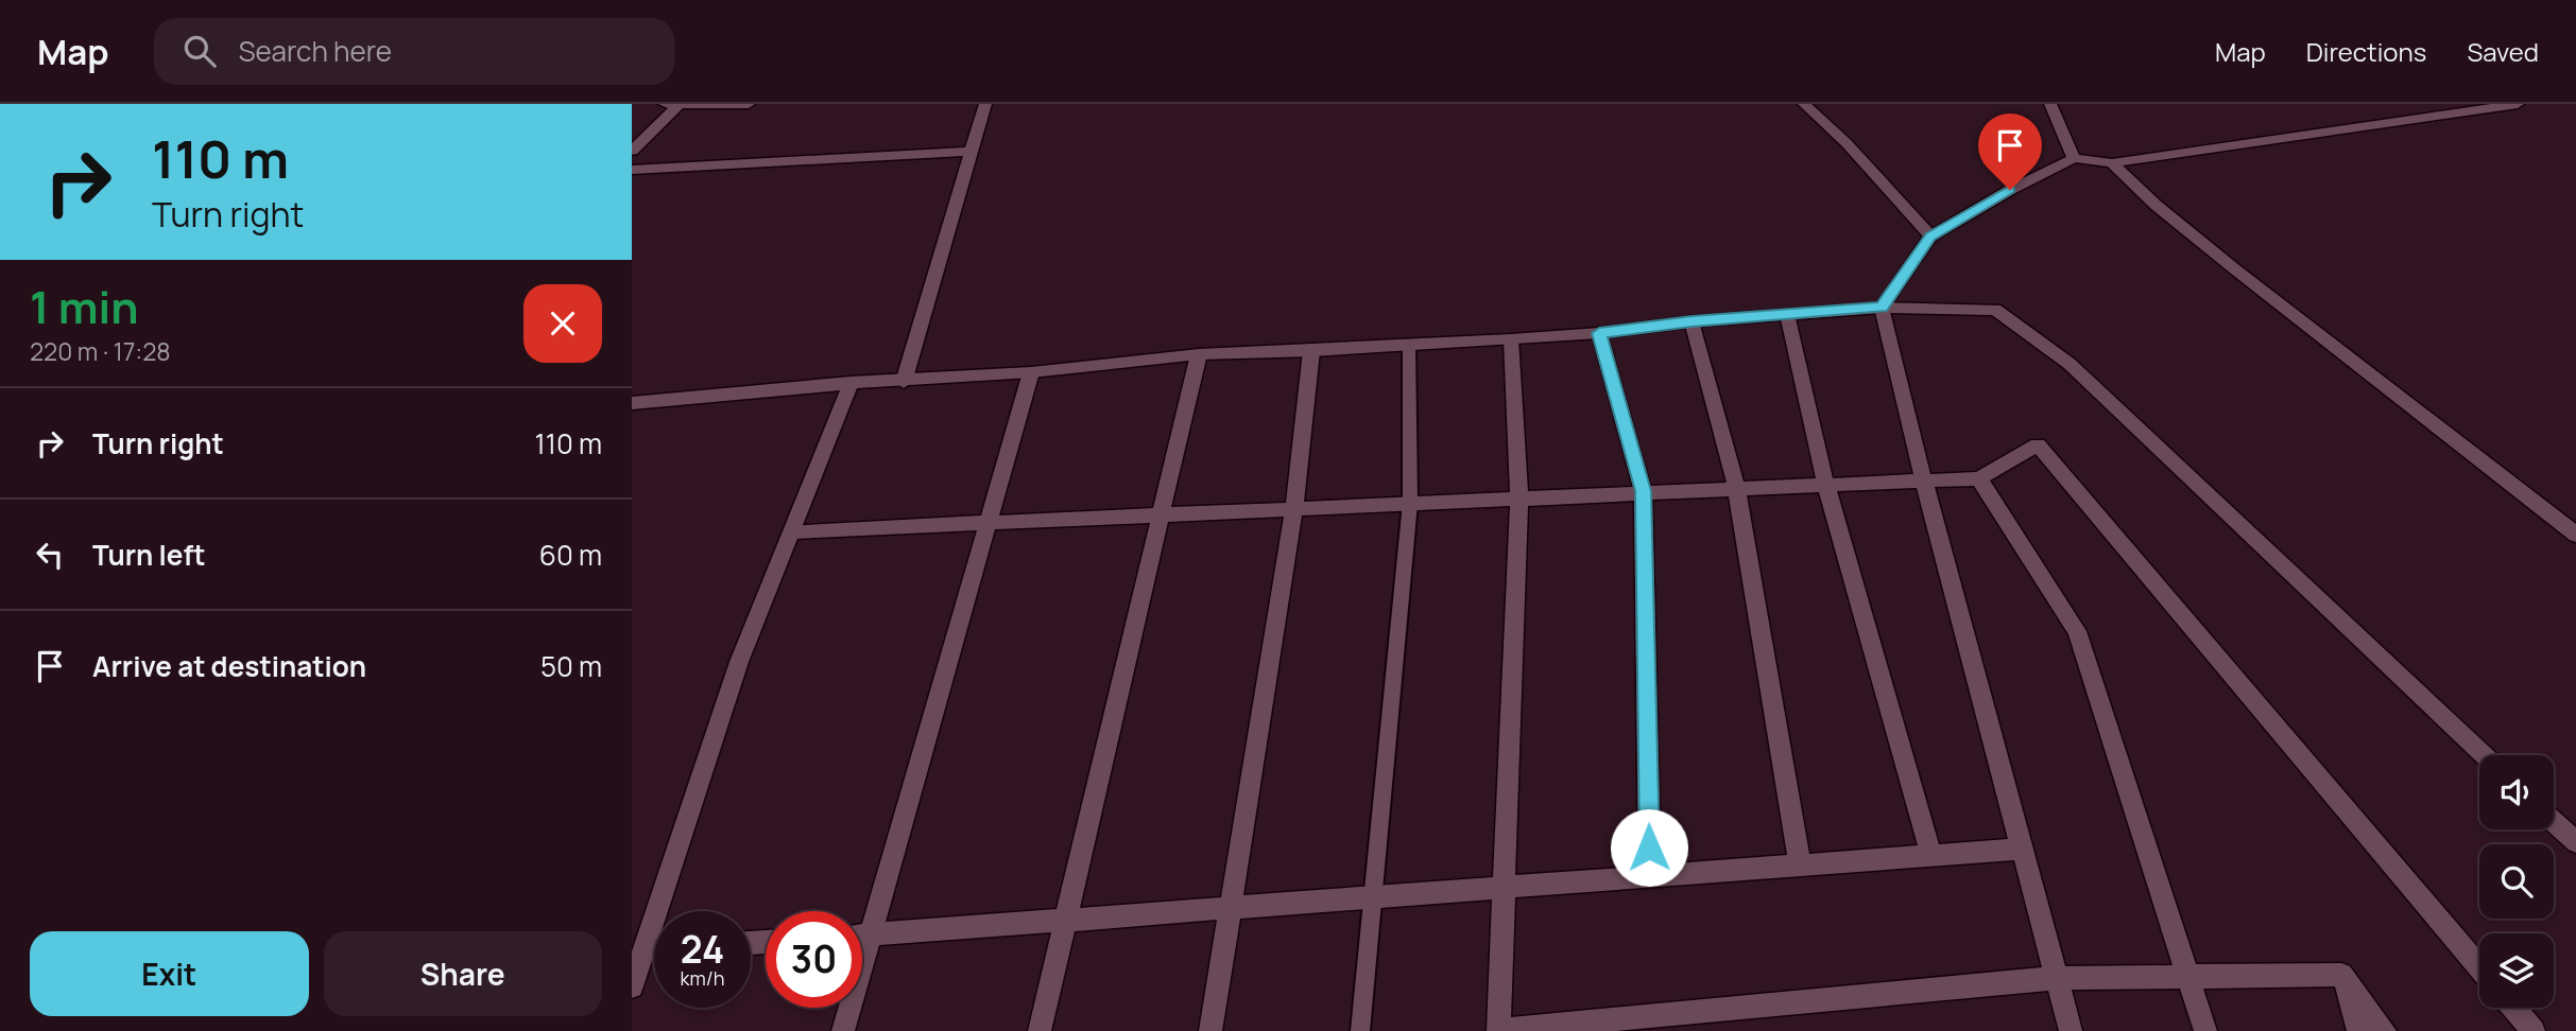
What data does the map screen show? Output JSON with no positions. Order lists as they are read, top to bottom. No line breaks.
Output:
{"page":{"header":"Map","search":"Search here","nav":["Map","Directions","Saved"],"turn":["110 m","Turn right"],"heading":["1 min","220 m · 17:28"],"list":[{"name":"Turn right","value":"110 m"},{"name":"Turn left","value":"60 m"},{"name":"Arrive at destination","value":"50 m"}],"speed":"24 km/h","limit":"30","buttons":["Exit","Share"]}}
